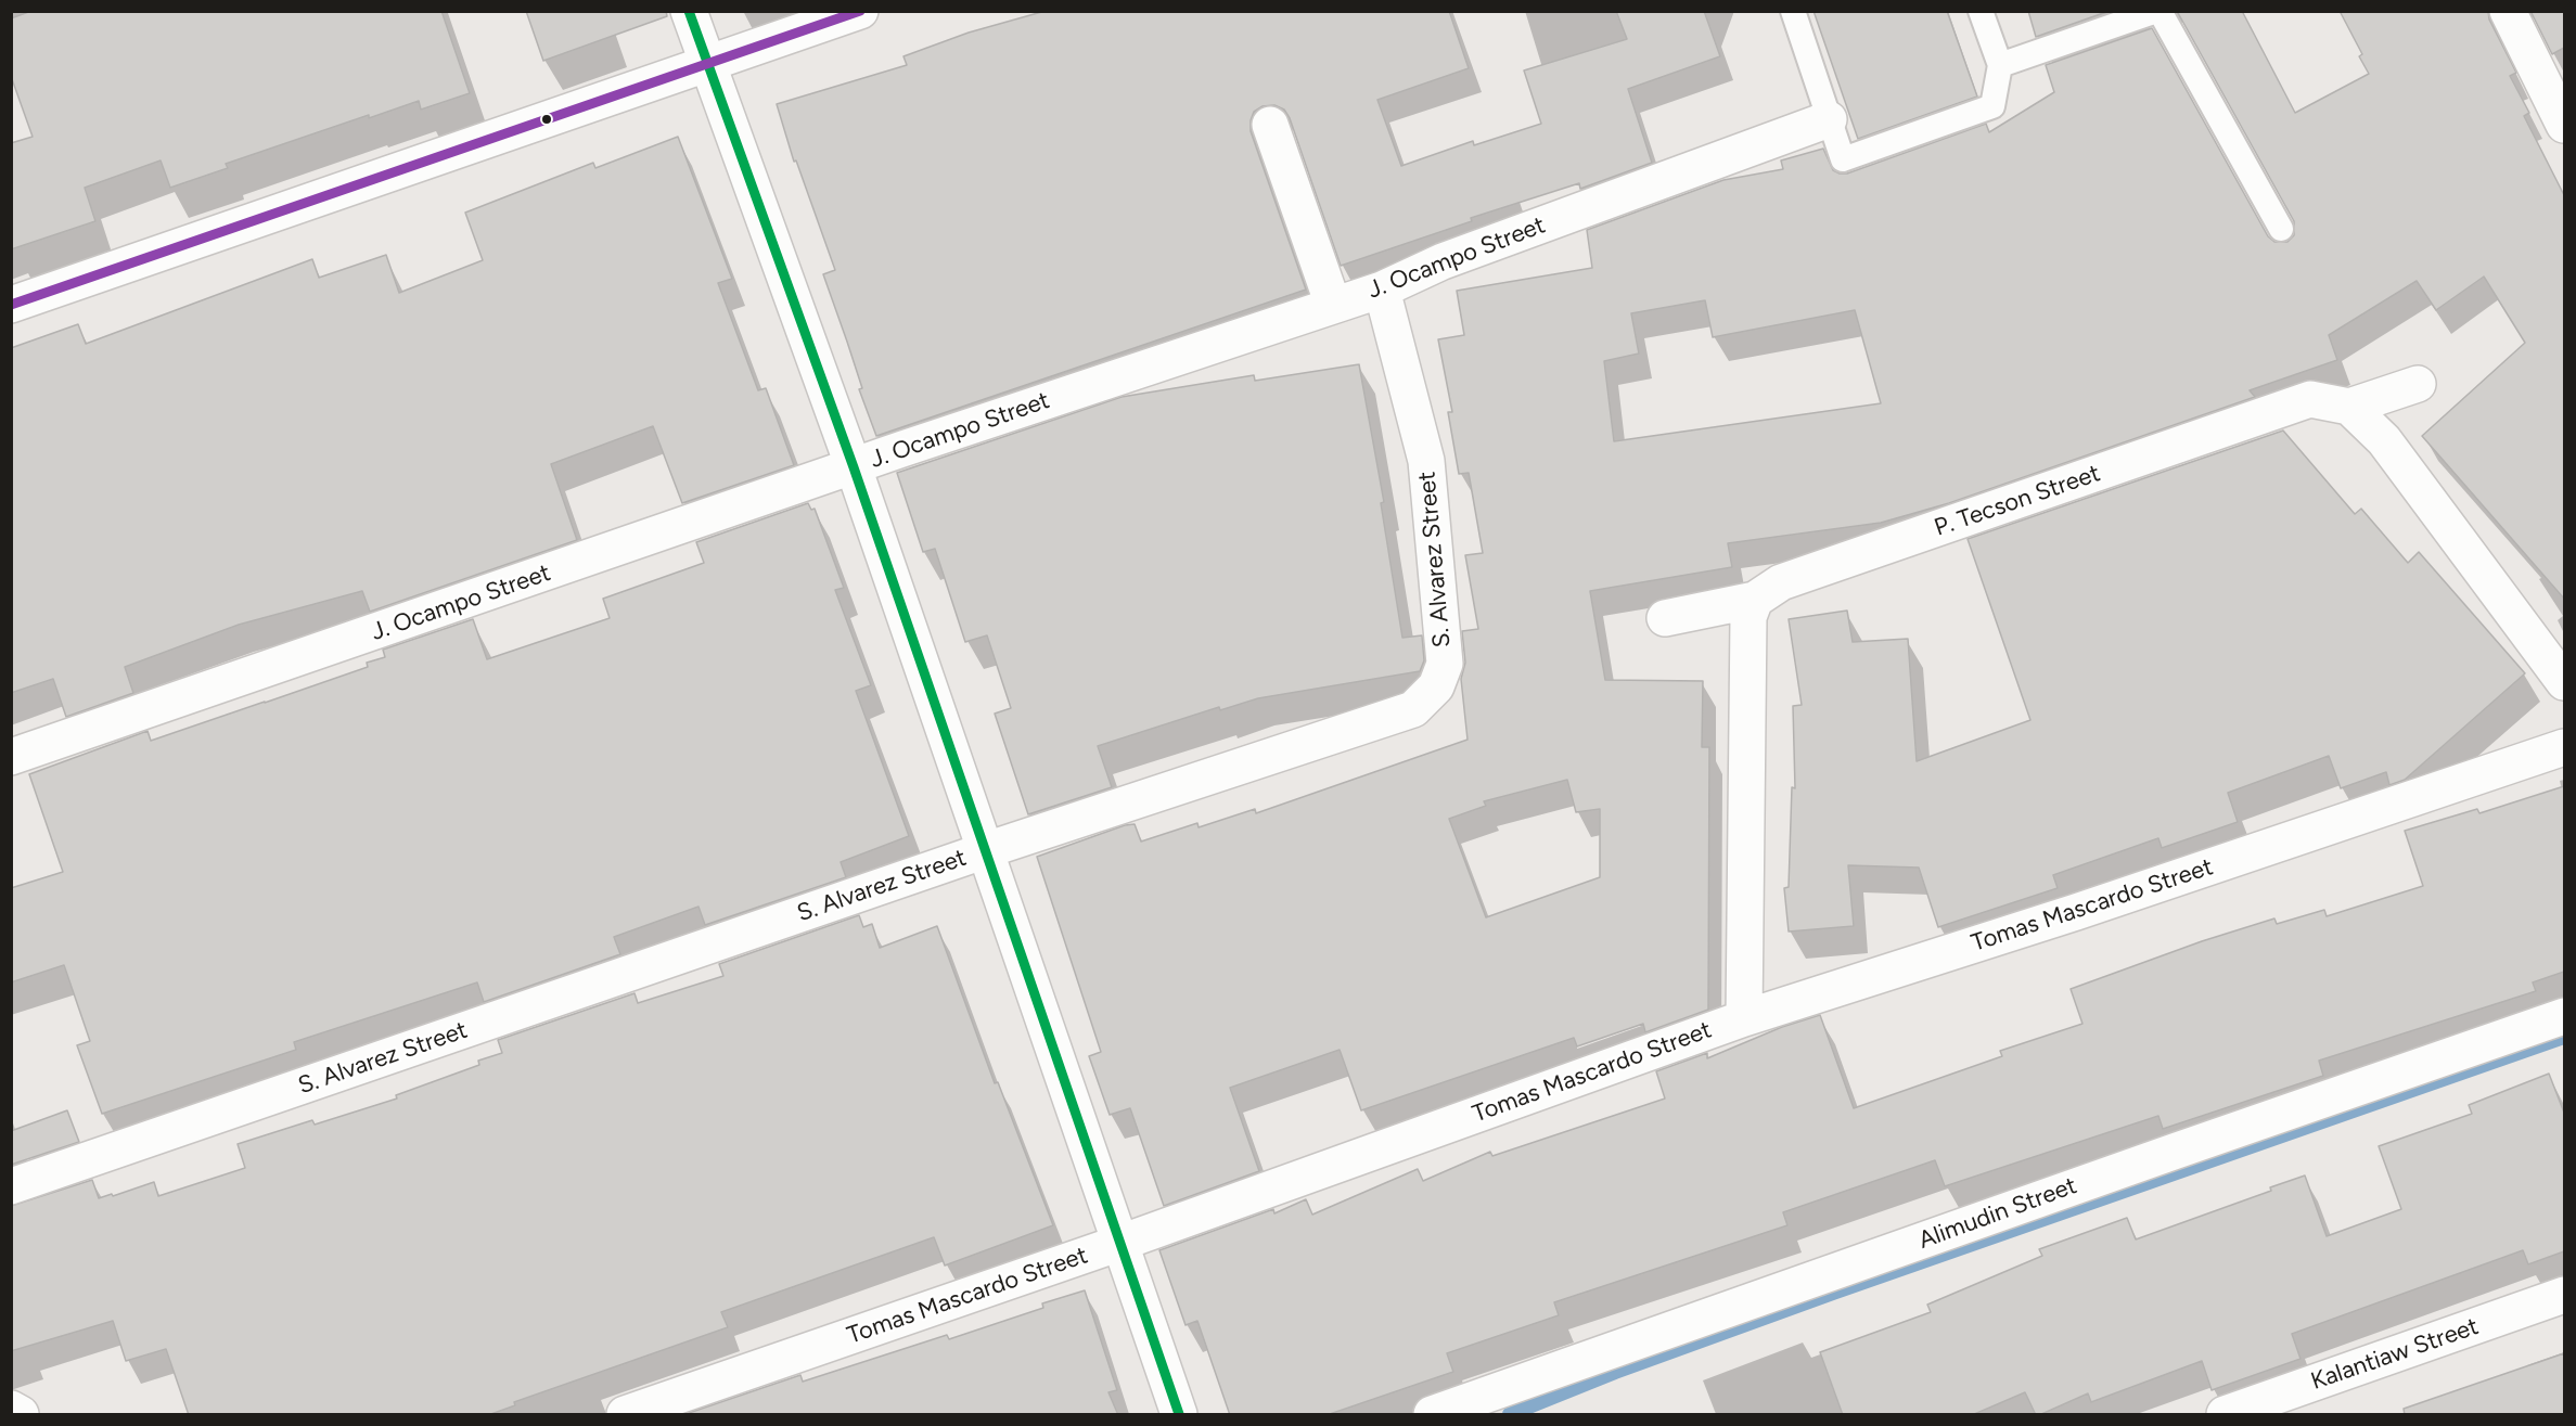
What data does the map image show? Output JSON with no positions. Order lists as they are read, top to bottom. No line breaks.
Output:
{"streets":{"street":["J. Ocampo Street","P. Tecson Street","S. Alvarez Street","Tomas Mascardo Street","Alimudin Street","Kalantiaw Street"]},"crossings":[["J. Ocampo Street","S. Alvarez Street"]]}
